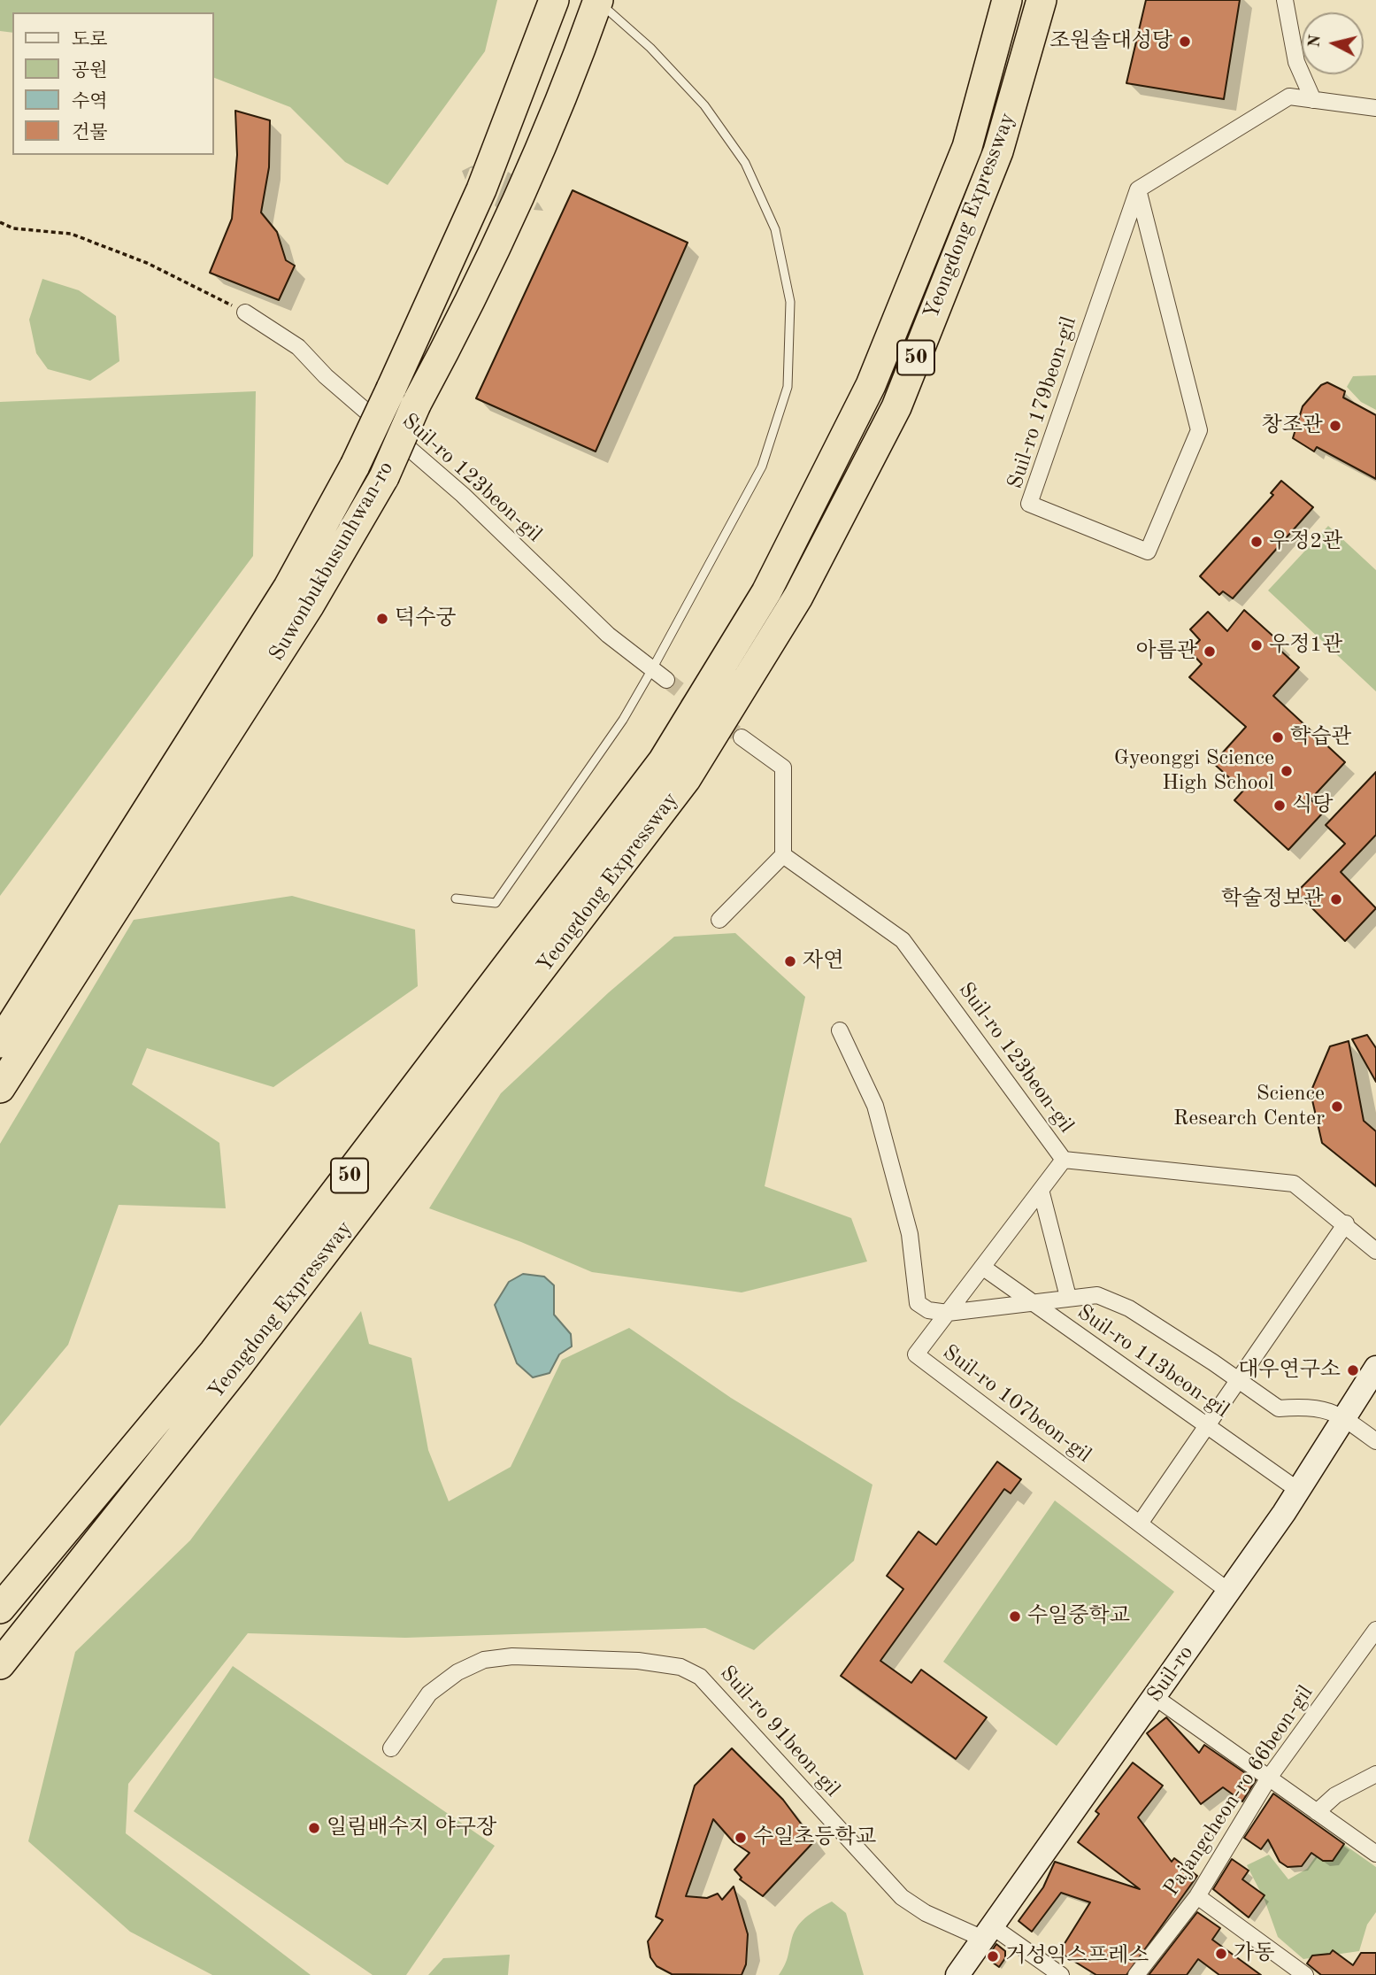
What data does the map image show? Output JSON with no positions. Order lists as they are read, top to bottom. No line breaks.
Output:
{"streets":{"highway":["Yeongdong Expressway","50","Suwonbukbusunhwan-ro"],"street":["Suil-ro 179beon-gil","Suil-ro 123beon-gil","Suil-ro 113beon-gil","Suil-ro 107beon-gil","Suil-ro","Suil-ro 91beon-gil","Pajangcheon-ro 66beon-gil"]},"crossings":[["Suil-ro 123beon-gil","Suil-ro 107beon-gil"],["Suil-ro 113beon-gil","Suil-ro 107beon-gil"],["Suil-ro 113beon-gil","Suil-ro"],["Suil-ro 107beon-gil","Suil-ro"],["Suil-ro","Suil-ro 91beon-gil"]],"places":["조원솔대성당","창조관","우정2관","덕수궁","우정1관","아름관","학습관","Gyeonggi Science High School","식당","학술정보관","자연","Science Research Center","대우연구소","수일중학교","일림배수지 야구장","수일초등학교","가동","거성익스프레스"],"legend":["도로","공원","수역","건물"],"north":"left"}
